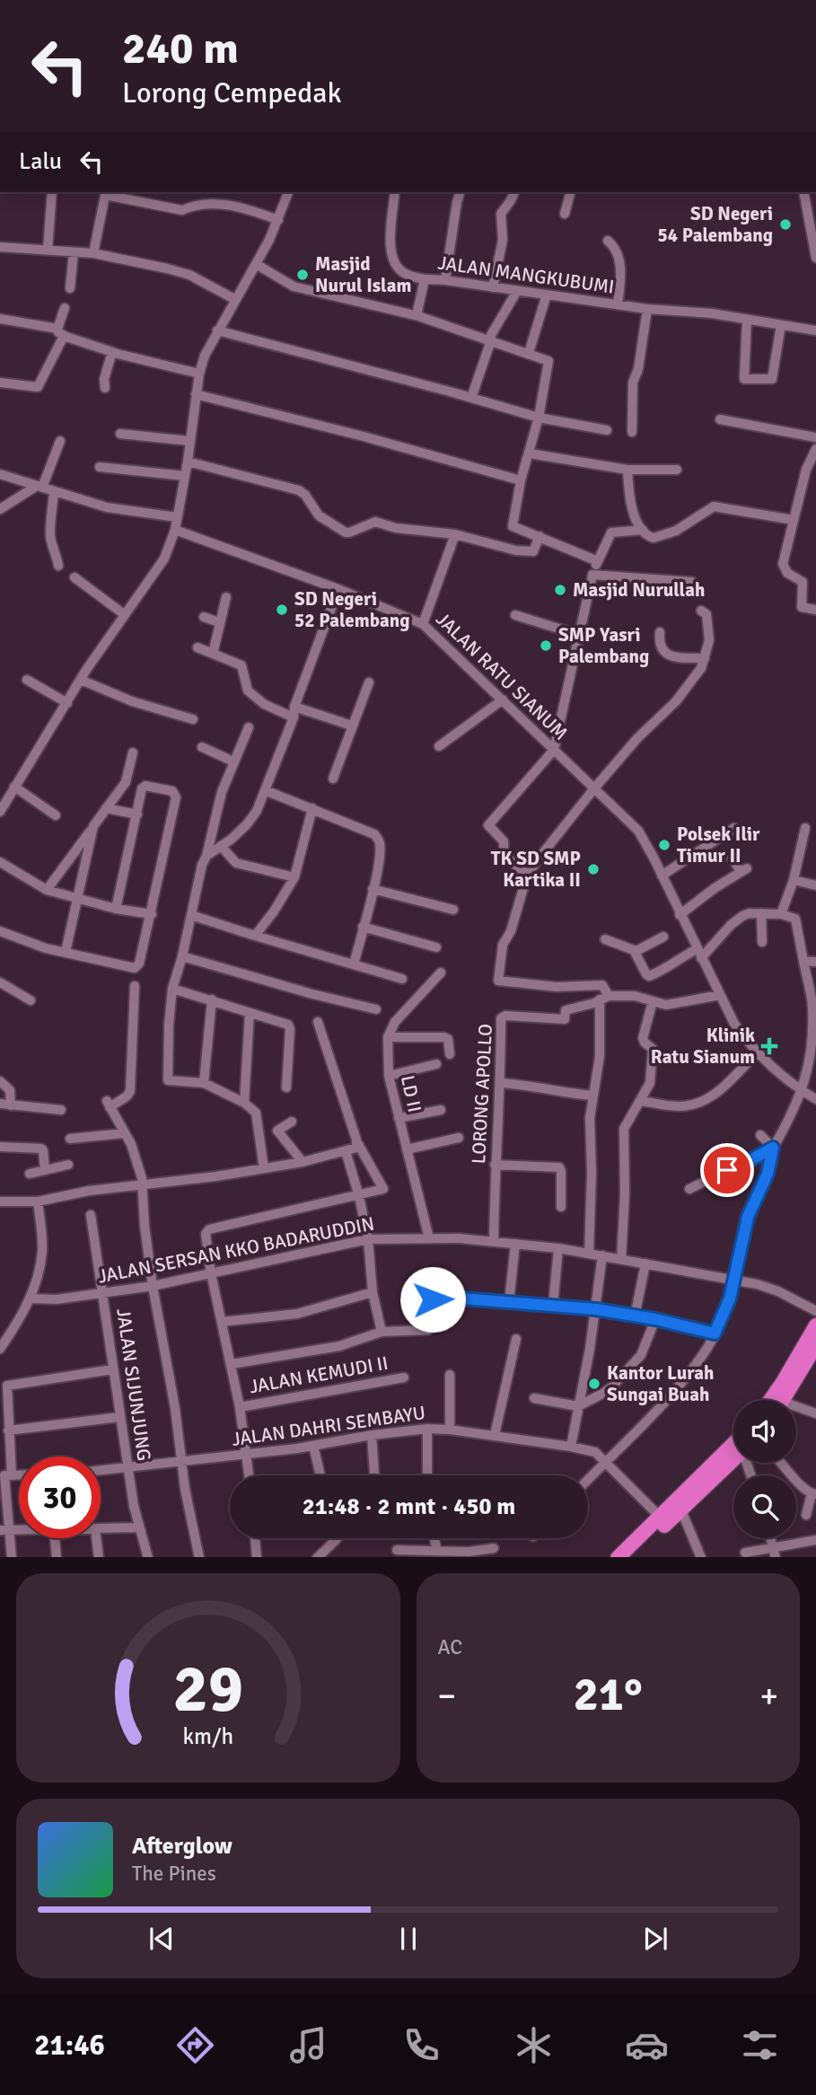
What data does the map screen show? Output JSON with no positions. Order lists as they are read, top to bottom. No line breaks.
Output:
{"streets":{"street":["JALAN MANGKUBUMI","JALAN RATU SIANUM","LD II","LORONG APOLLO","JALAN SERSAN KKO BADARUDDIN","JALAN KEMUDI II","JALAN SIJUNJUNG","JALAN DAHRI SEMBAYU"]},"crossings":[["LD II","JALAN SERSAN KKO BADARUDDIN"],["LORONG APOLLO","JALAN SERSAN KKO BADARUDDIN"],["JALAN SERSAN KKO BADARUDDIN","JALAN SIJUNJUNG"],["JALAN SIJUNJUNG","JALAN DAHRI SEMBAYU"]],"places":{"other":["SD Negeri 54 Palembang","Masjid Nurul Islam","Masjid Nurullah","SD Negeri 52 Palembang","SMP Yasri Palembang","Polsek Ilir Timur II","TK SD SMP Kartika II","Kantor Lurah Sungai Buah"],"health":["Klinik Ratu Sianum"]},"page":{"turn":["240 m","Lorong Cempedak"],"then":"Lalu","limit":"30","trip":"21:48 · 2 mnt · 450 m","tile":"AC","heat":["−","21°","+"],"song":["Afterglow","The Pines"],"tabs":"21:46","gauge":["29","km/h"]}}
